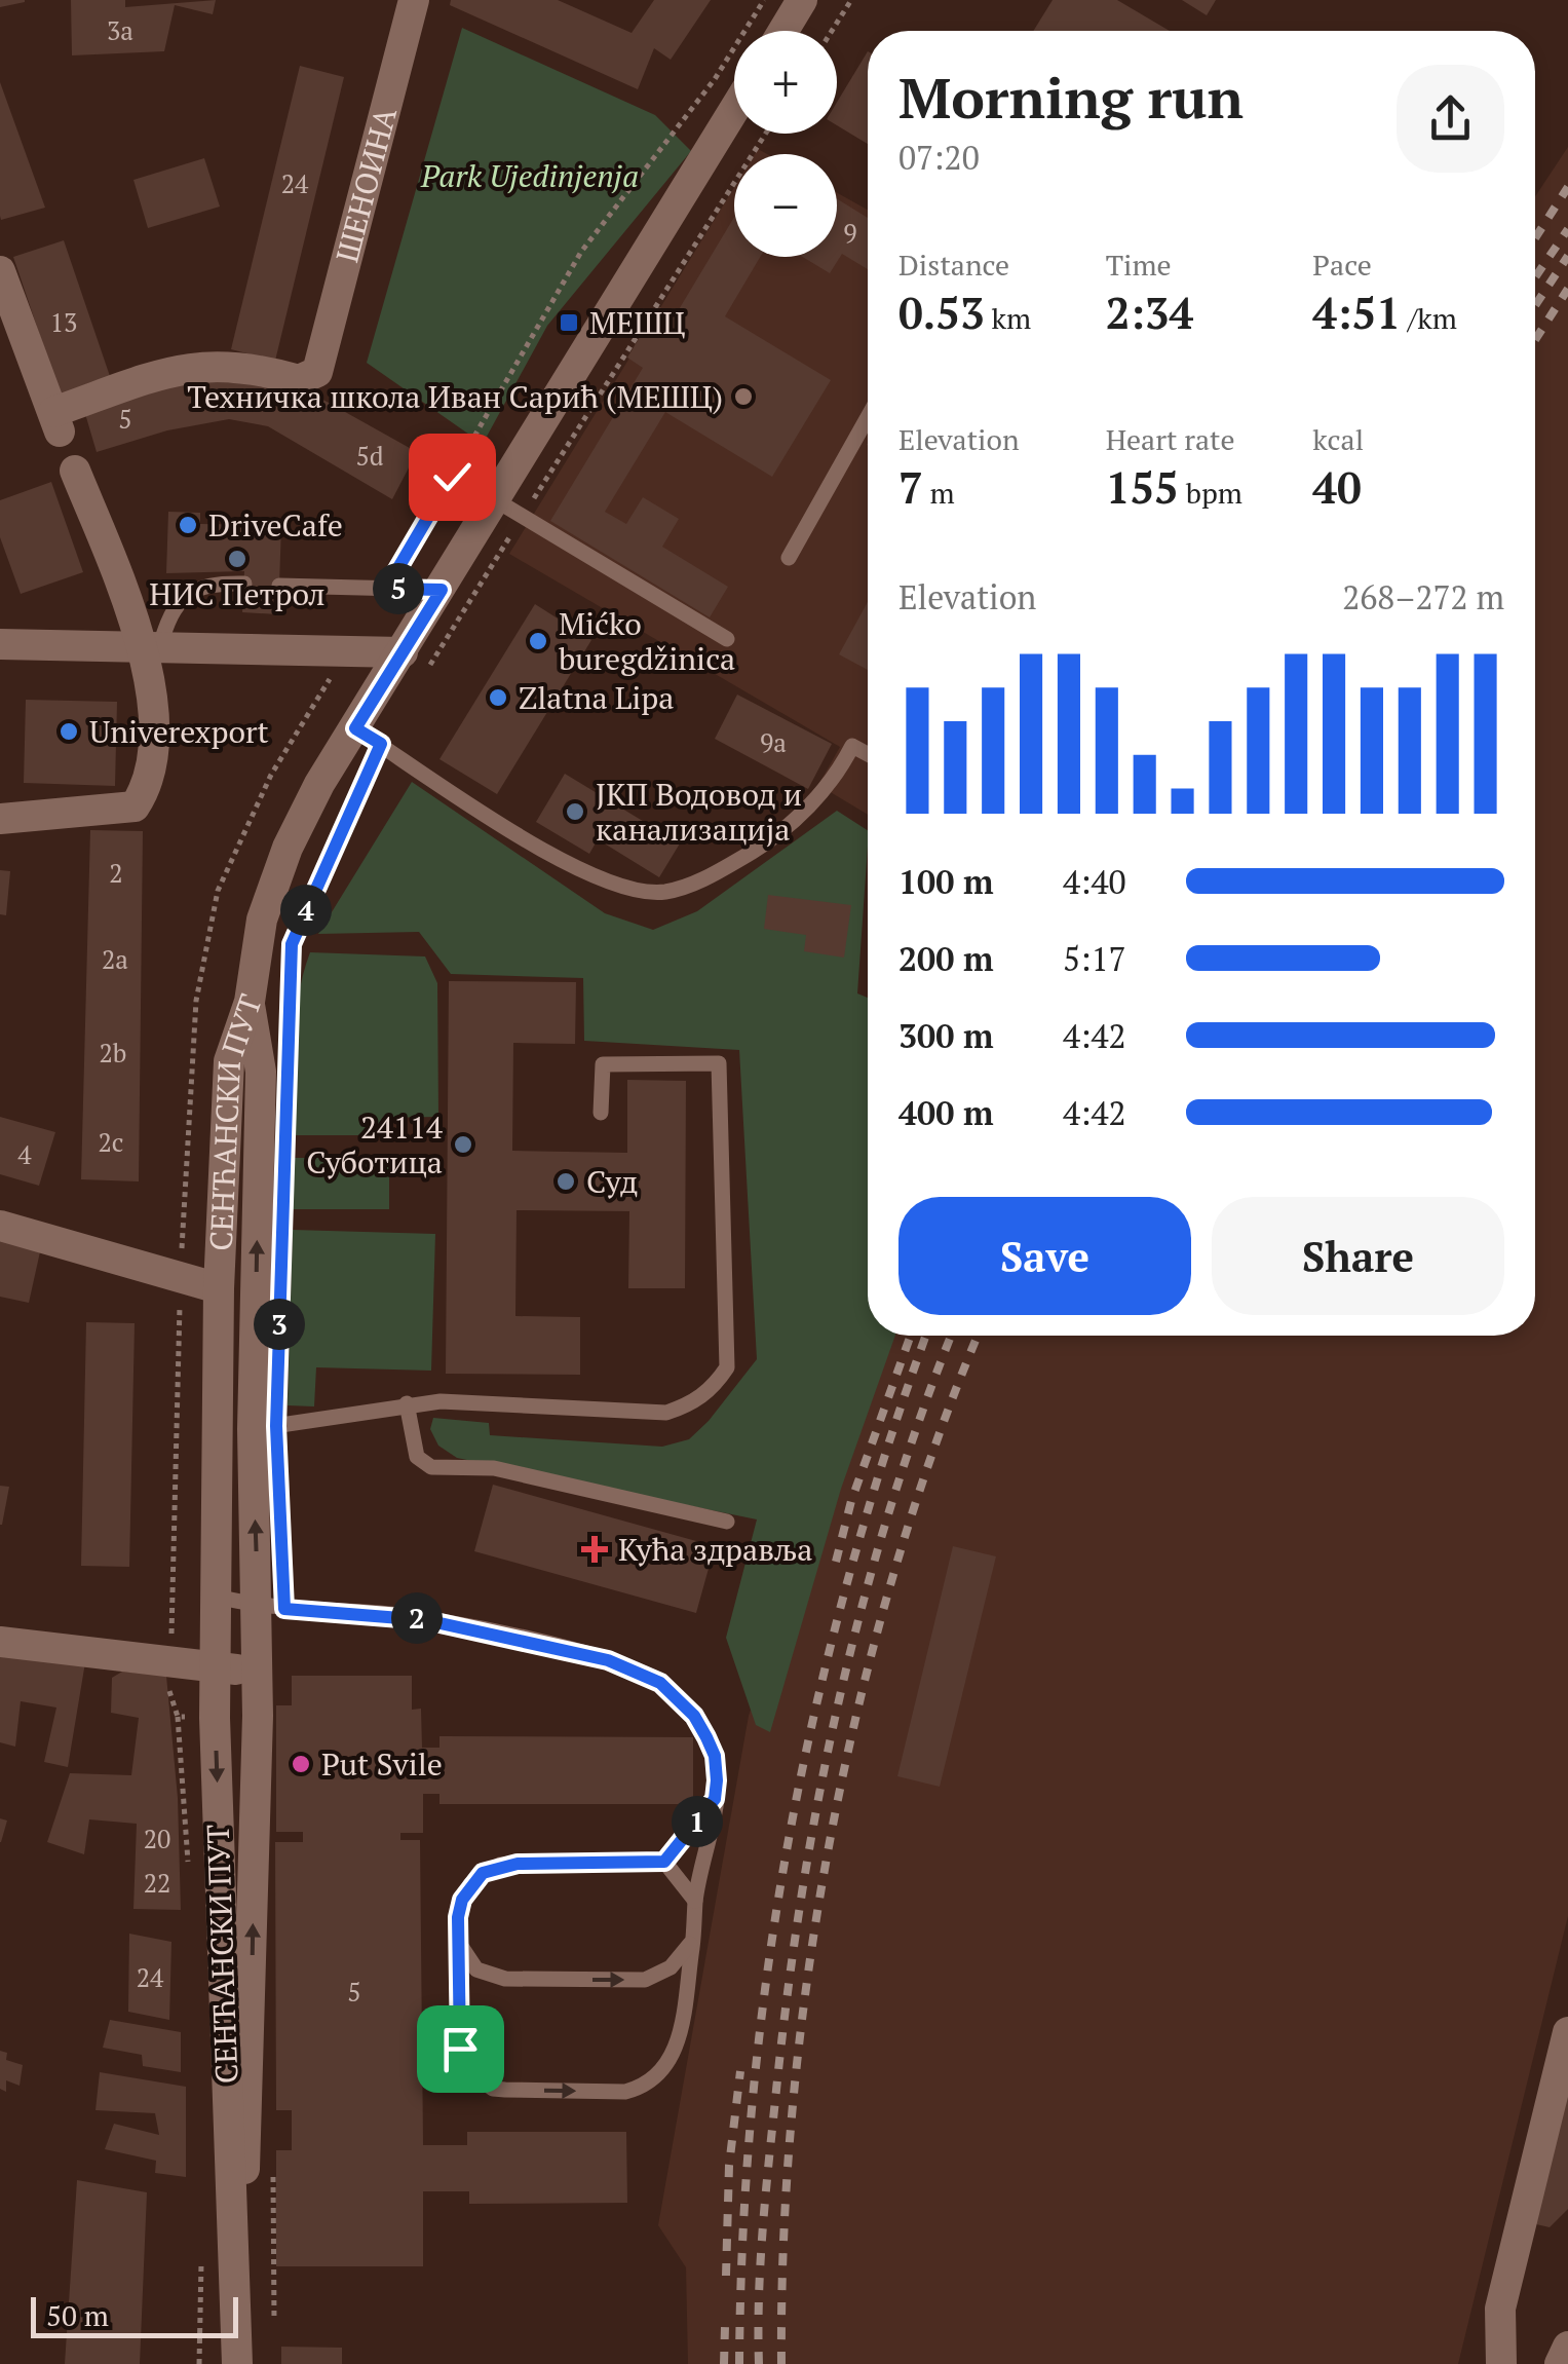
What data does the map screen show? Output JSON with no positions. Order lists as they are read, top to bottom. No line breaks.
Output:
{"streets":{"main road":["ШЕНОИНА","СЕНЋАНСКИ ПУТ"]},"parks":["Park Ujedinjenja"],"places":{"transit":["МЕШЦ"],"other":["Техничка школа Иван Сарић (МЕШЦ)","DriveCafe","НИС Петрол","Mićko buregdžinica","Zlatna Lipa","Univerexport","ЈКП Водовод и канализација","24114 Суботица","Суд","Put Svile"],"health":["Кућа здравља"]},"house_numbers":["3a","24","9","13","5","5d","9a","2","2a","2b","2c","4","20","22","24","5"],"scale_bar":"50 m","page":{"map_buttons":["+","−"],"heading":["Morning run","07:20"],"stats":[["Distance","0.53 km"],["Time","2:34"],["Pace","4:51 /km"],["Elevation","7 m"],["Heart rate","155 bpm"],["kcal","40"]],"chart":["Elevation","268–272 m"],"pins":["5","4","3","2","1"],"list":[{"name":"100 m","note":"4:40"},{"name":"200 m","note":"5:17"},{"name":"300 m","note":"4:42"},{"name":"400 m","note":"4:42"}],"buttons":["Save","Share"],"scale":"50 m"}}
